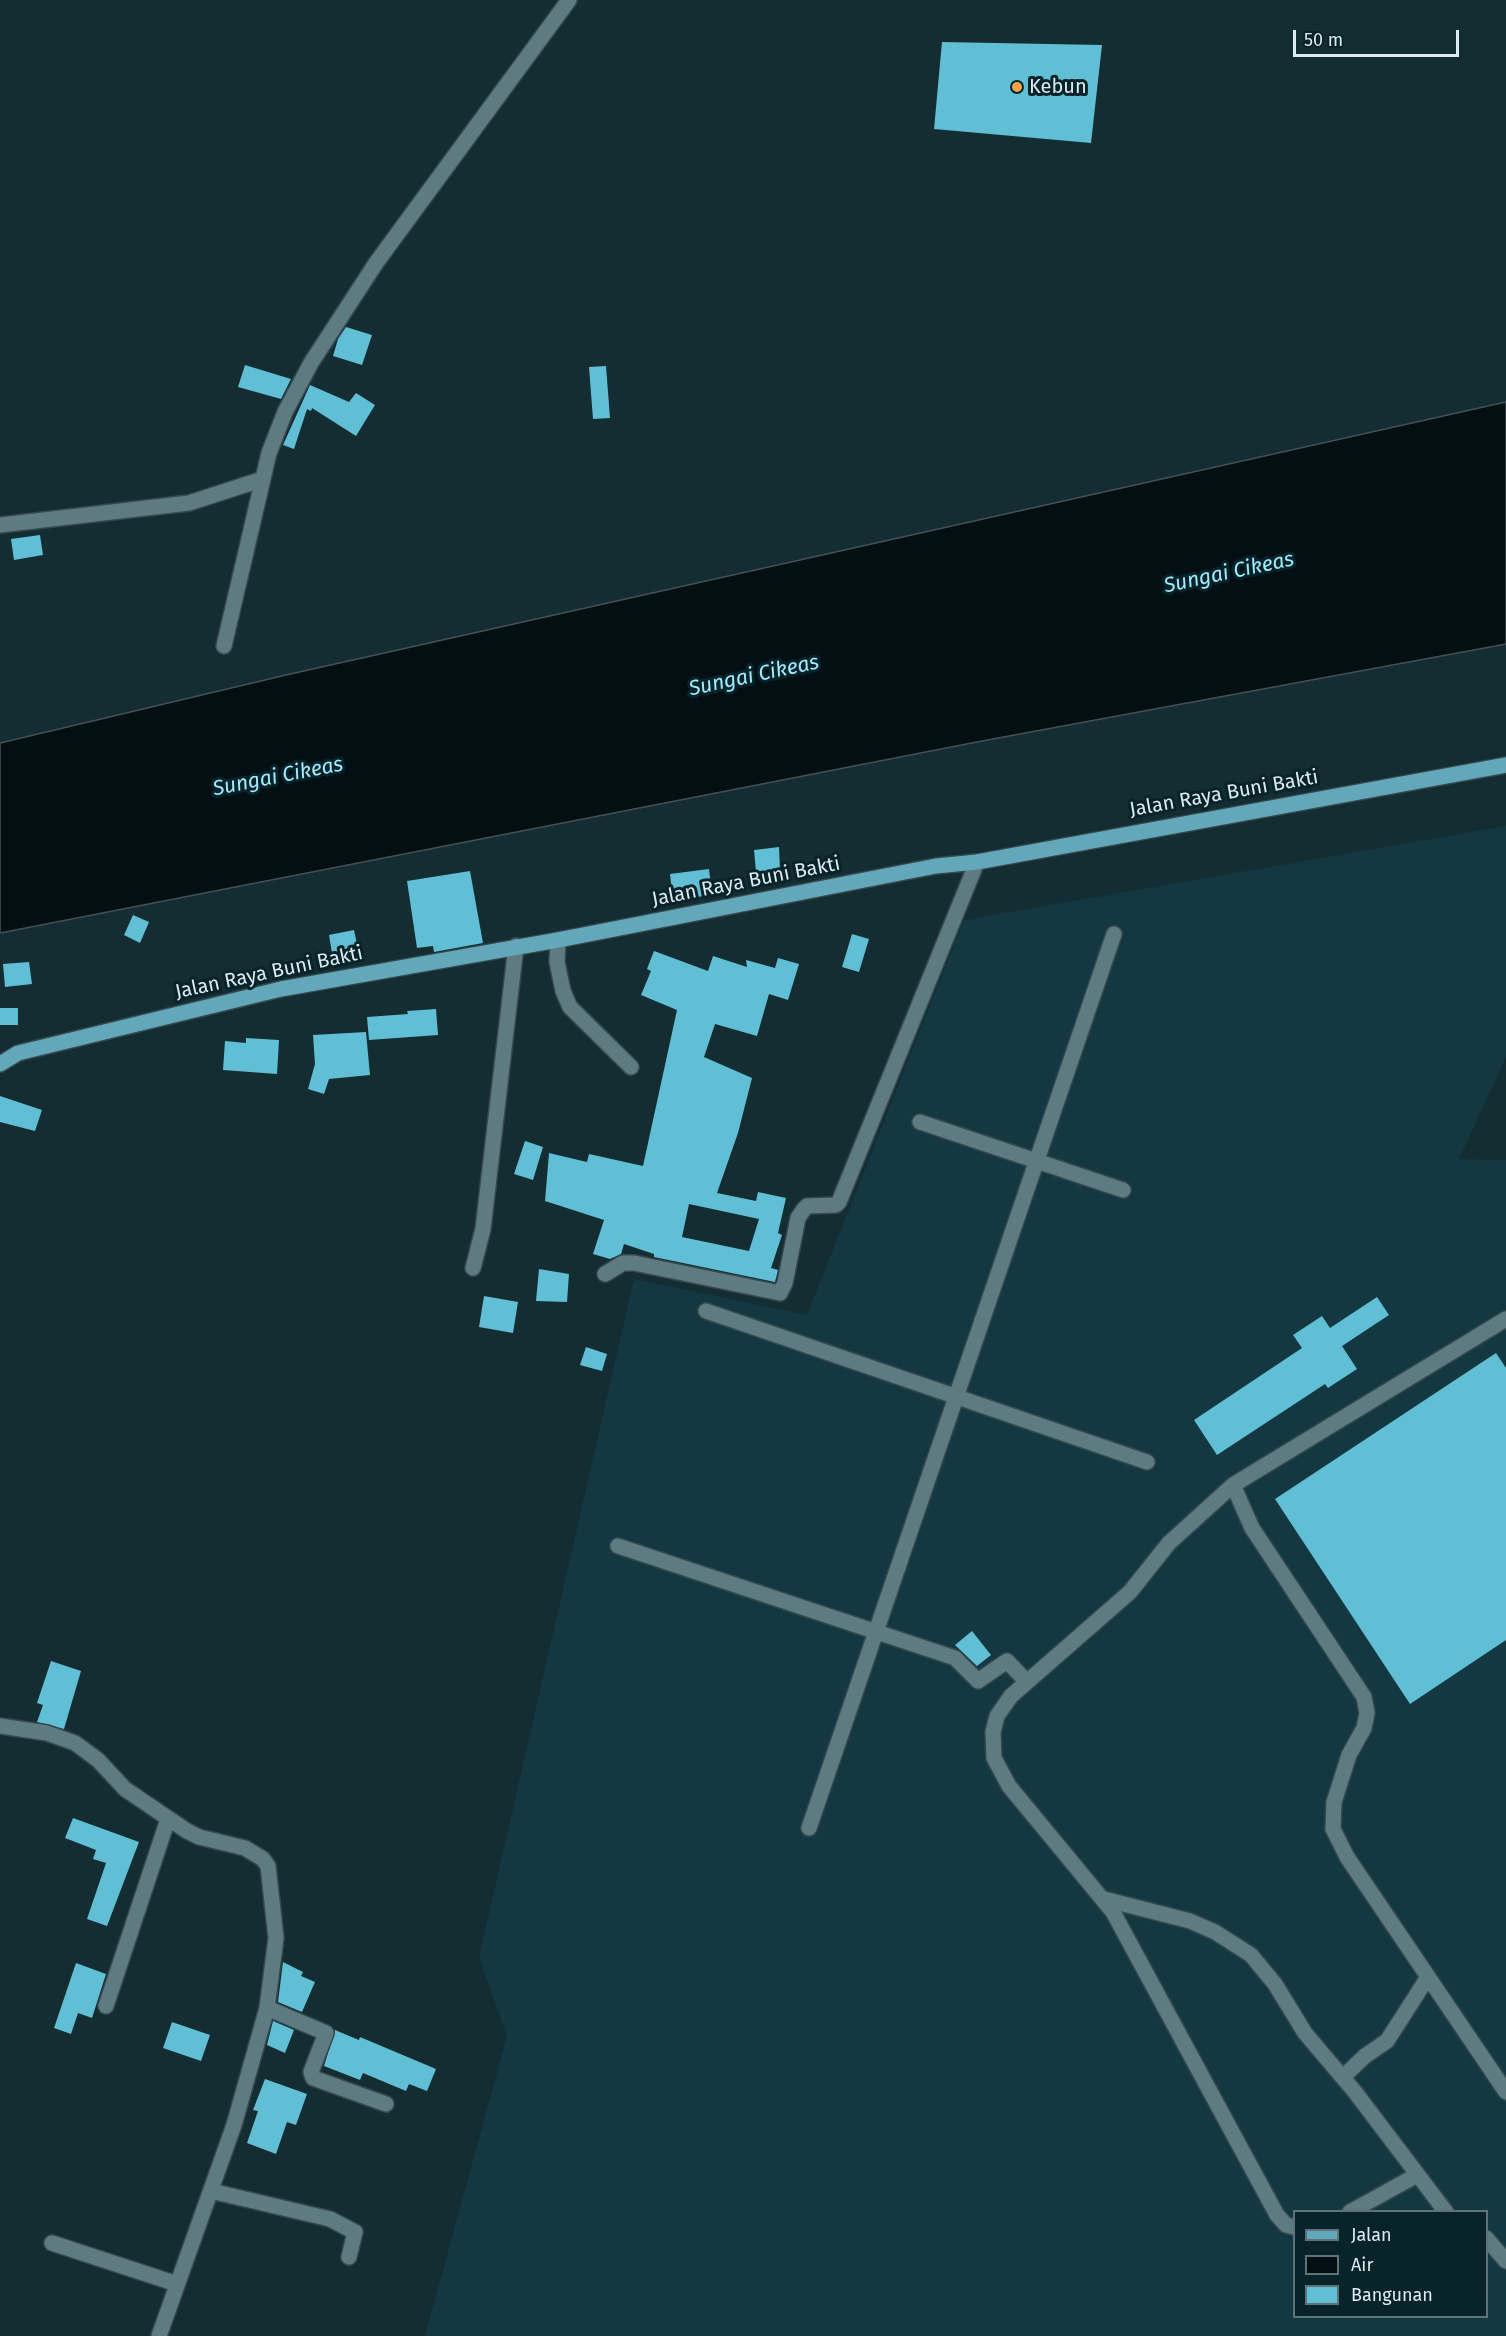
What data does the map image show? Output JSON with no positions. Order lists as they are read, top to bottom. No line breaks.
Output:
{"streets":{"main road":["Jalan Raya Buni Bakti"]},"water":["Sungai Cikeas"],"places":["Kebun"],"legend":["Jalan","Air","Bangunan"],"scale_bar":"50 m"}
